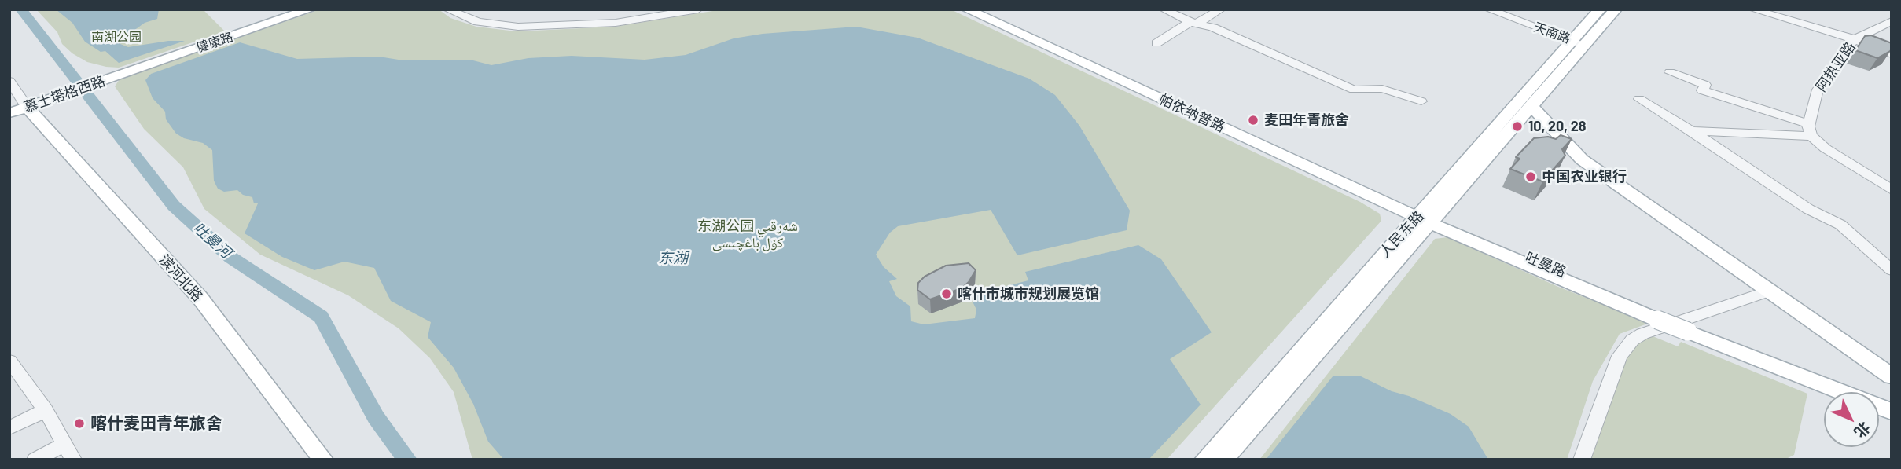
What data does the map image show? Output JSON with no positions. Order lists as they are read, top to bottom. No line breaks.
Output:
{"streets":{"main road":["健康路","慕士塔格西路","帕依纳普路","人民东路","吐曼路","滨河北路"],"street":["天南路","阿热亚路"]},"crossings":[["天南路","人民东路"],["健康路","慕士塔格西路"],["慕士塔格西路","滨河北路"],["帕依纳普路","人民东路"],["帕依纳普路","吐曼路"],["人民东路","吐曼路"]],"water":["吐曼河","东湖"],"parks":["南湖公园","东湖公园 شەرقىي كۆل باغچىسى"],"places":["麦田年青旅舍","10, 20, 28","中国农业银行","喀什市城市规划展览馆","喀什麦田青年旅舍"],"north":"bottom right"}
